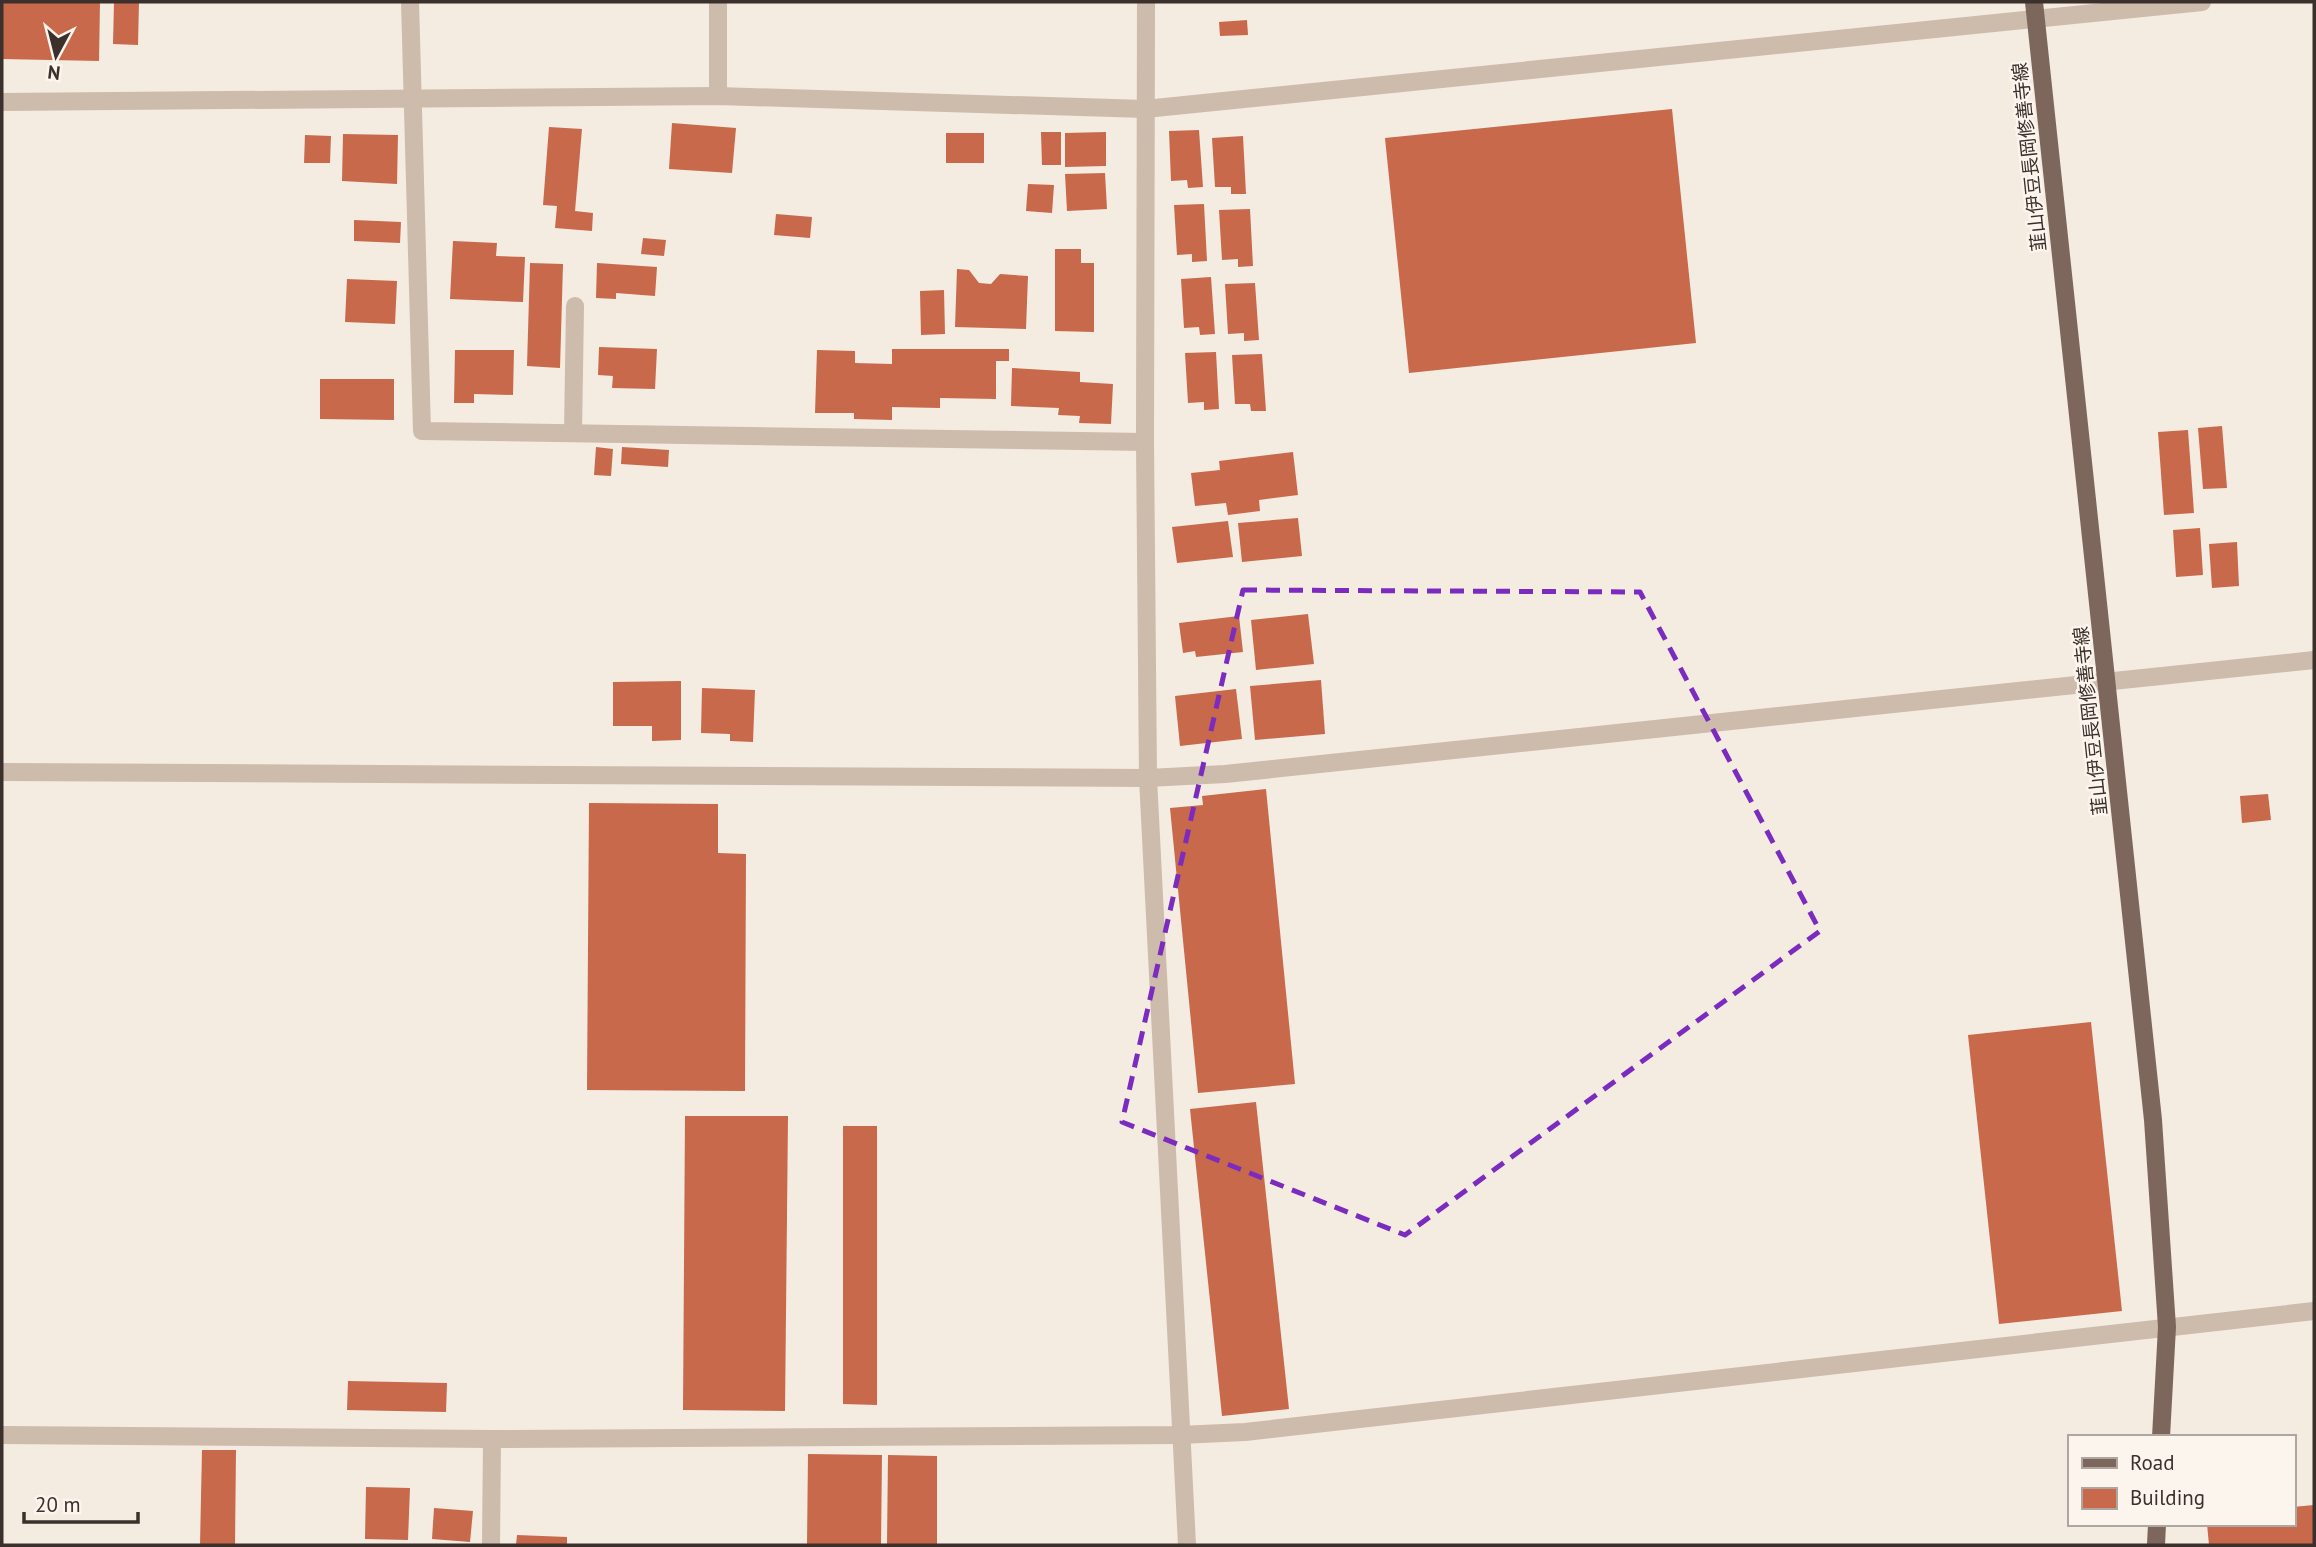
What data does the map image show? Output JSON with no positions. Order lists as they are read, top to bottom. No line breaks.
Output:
{"streets":{"main road":["韮山伊豆長岡修善寺線"]},"legend":["Road","Building"],"scale_bar":"20 m","north":"bottom"}
